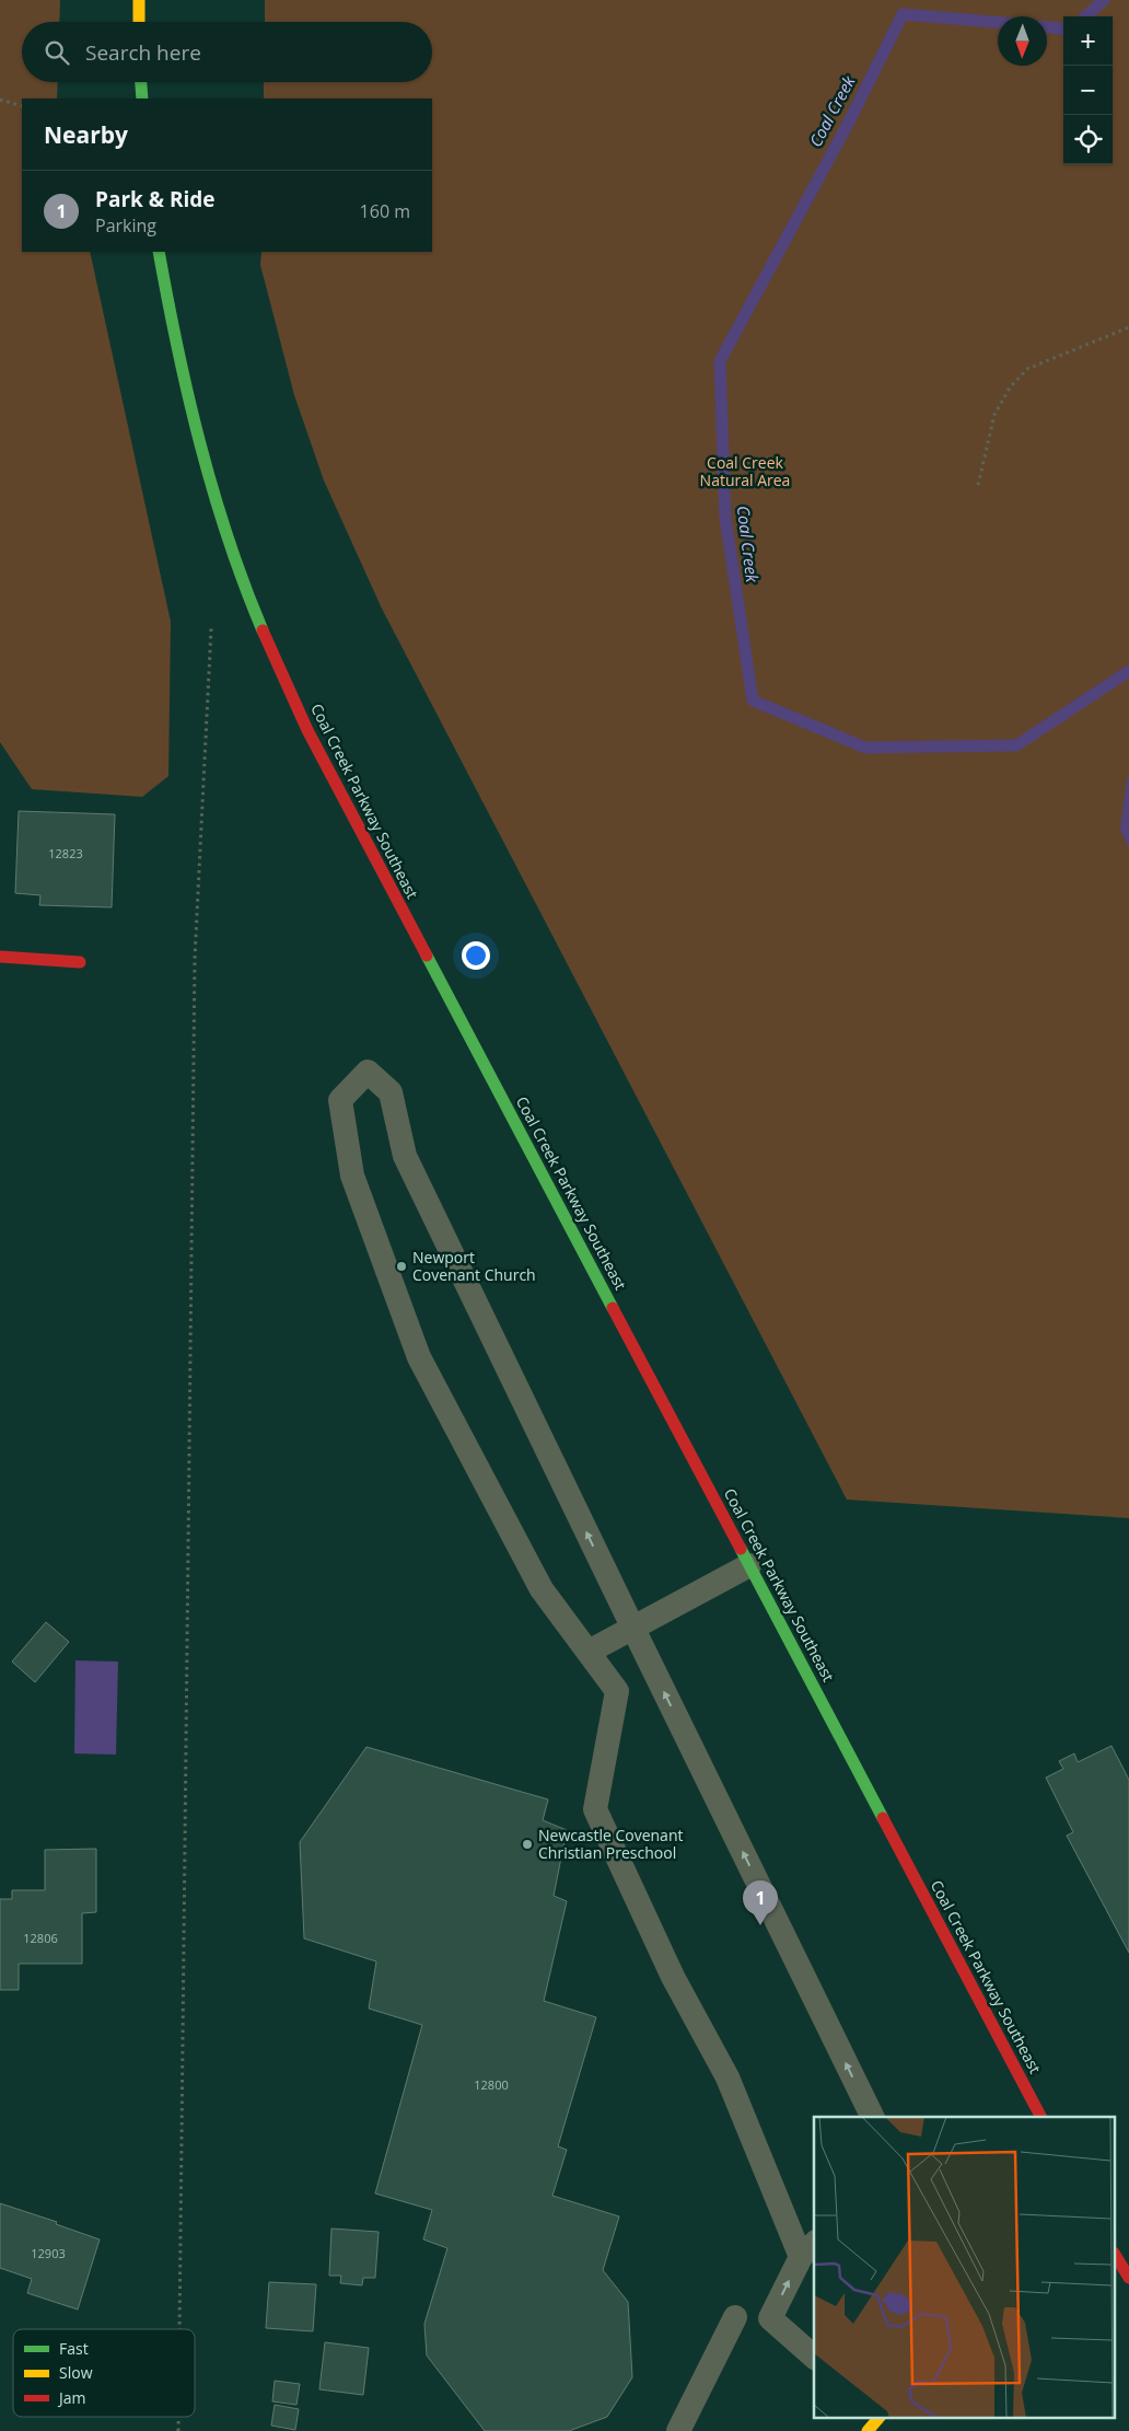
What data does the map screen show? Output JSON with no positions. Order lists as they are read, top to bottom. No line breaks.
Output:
{"streets":{"main road":["Coal Creek Parkway Southeast"]},"water":["Coal Creek"],"parks":["Coal Creek Natural Area"],"places":["Newport Covenant Church","Newcastle Covenant Christian Preschool"],"house_numbers":["12823","12806","12800","12903"],"legend":["Fast","Slow","Jam"],"north":"bottom","page":{"map_buttons":["+","−"],"search":"Search here","heading":"Nearby","list":[{"mark":"1","name":"Park & Ride","note":"Parking","value":"160 m"}],"pins":"1"}}
